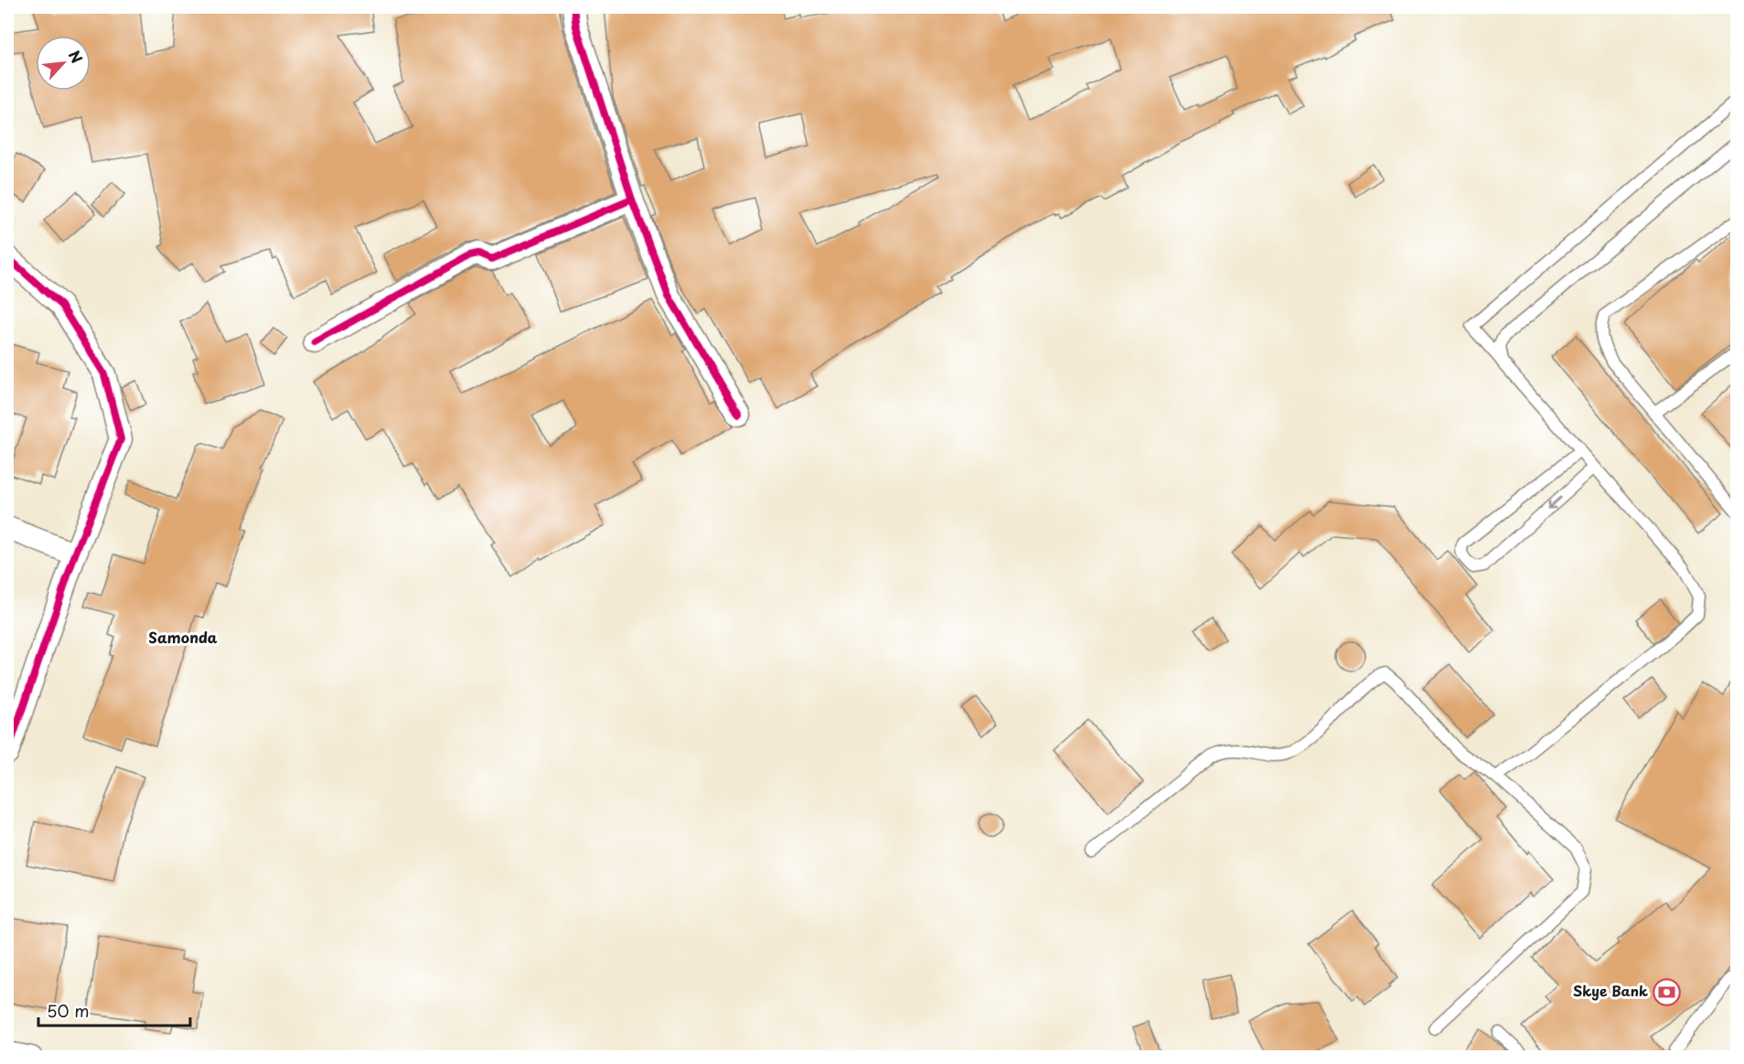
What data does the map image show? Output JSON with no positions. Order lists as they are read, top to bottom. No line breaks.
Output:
{"districts":["Samonda"],"places":{"bank":["Skye Bank"]},"scale_bar":"50 m","north":"top right"}
